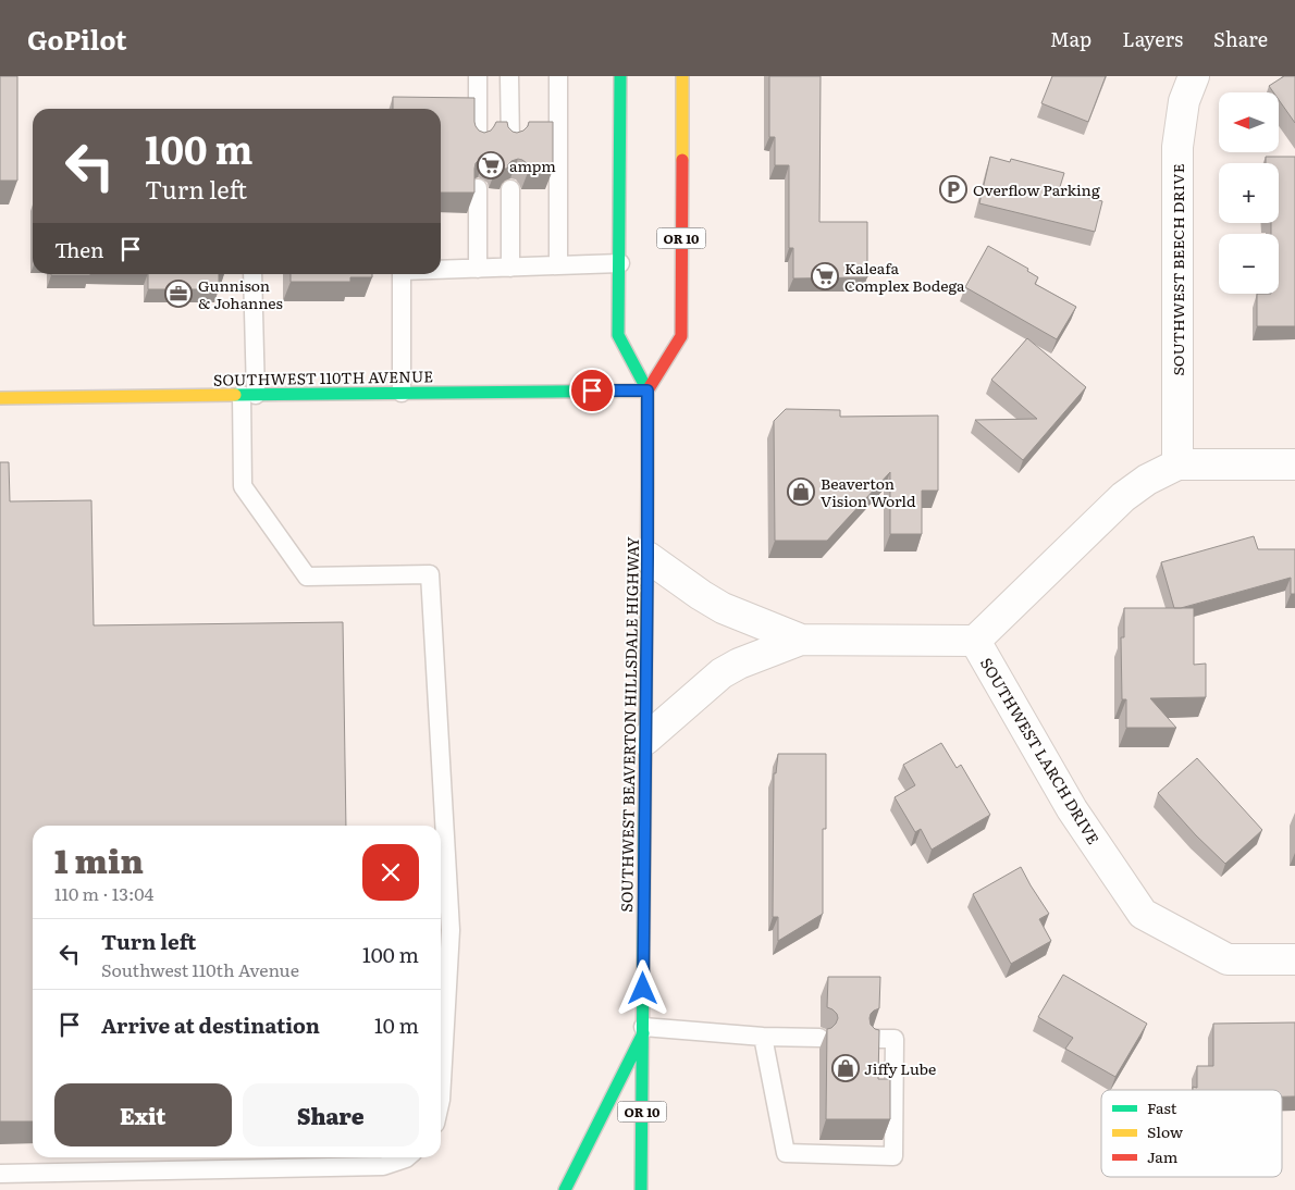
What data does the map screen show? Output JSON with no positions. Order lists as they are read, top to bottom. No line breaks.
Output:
{"streets":{"main road":["OR 10","SOUTHWEST 110TH AVENUE","SOUTHWEST BEAVERTON HILLSDALE HIGHWAY"],"street":["SOUTHWEST BEECH DRIVE","SOUTHWEST LARCH DRIVE"]},"crossings":[["OR 10","SOUTHWEST 110TH AVENUE"],["OR 10","SOUTHWEST BEAVERTON HILLSDALE HIGHWAY"],["SOUTHWEST 110TH AVENUE","SOUTHWEST BEAVERTON HILLSDALE HIGHWAY"]],"places":{"supermarket":["ampm","Kaleafa Complex Bodega"],"parking":["Overflow Parking"],"office":["Gunnison & Johannes"],"shop":["Beaverton Vision World","Jiffy Lube"]},"legend":["Fast","Slow","Jam"],"north":"left","page":{"header":"GoPilot","nav":["Map","Layers","Share"],"map_buttons":["+","−"],"turn":["100 m","Turn left"],"then":"Then","heading":["1 min","110 m · 13:04"],"list":[{"name":"Turn left","note":"Southwest 110th Avenue","value":"100 m"},{"name":"Arrive at destination","value":"10 m"}],"buttons":["Exit","Share"]}}
